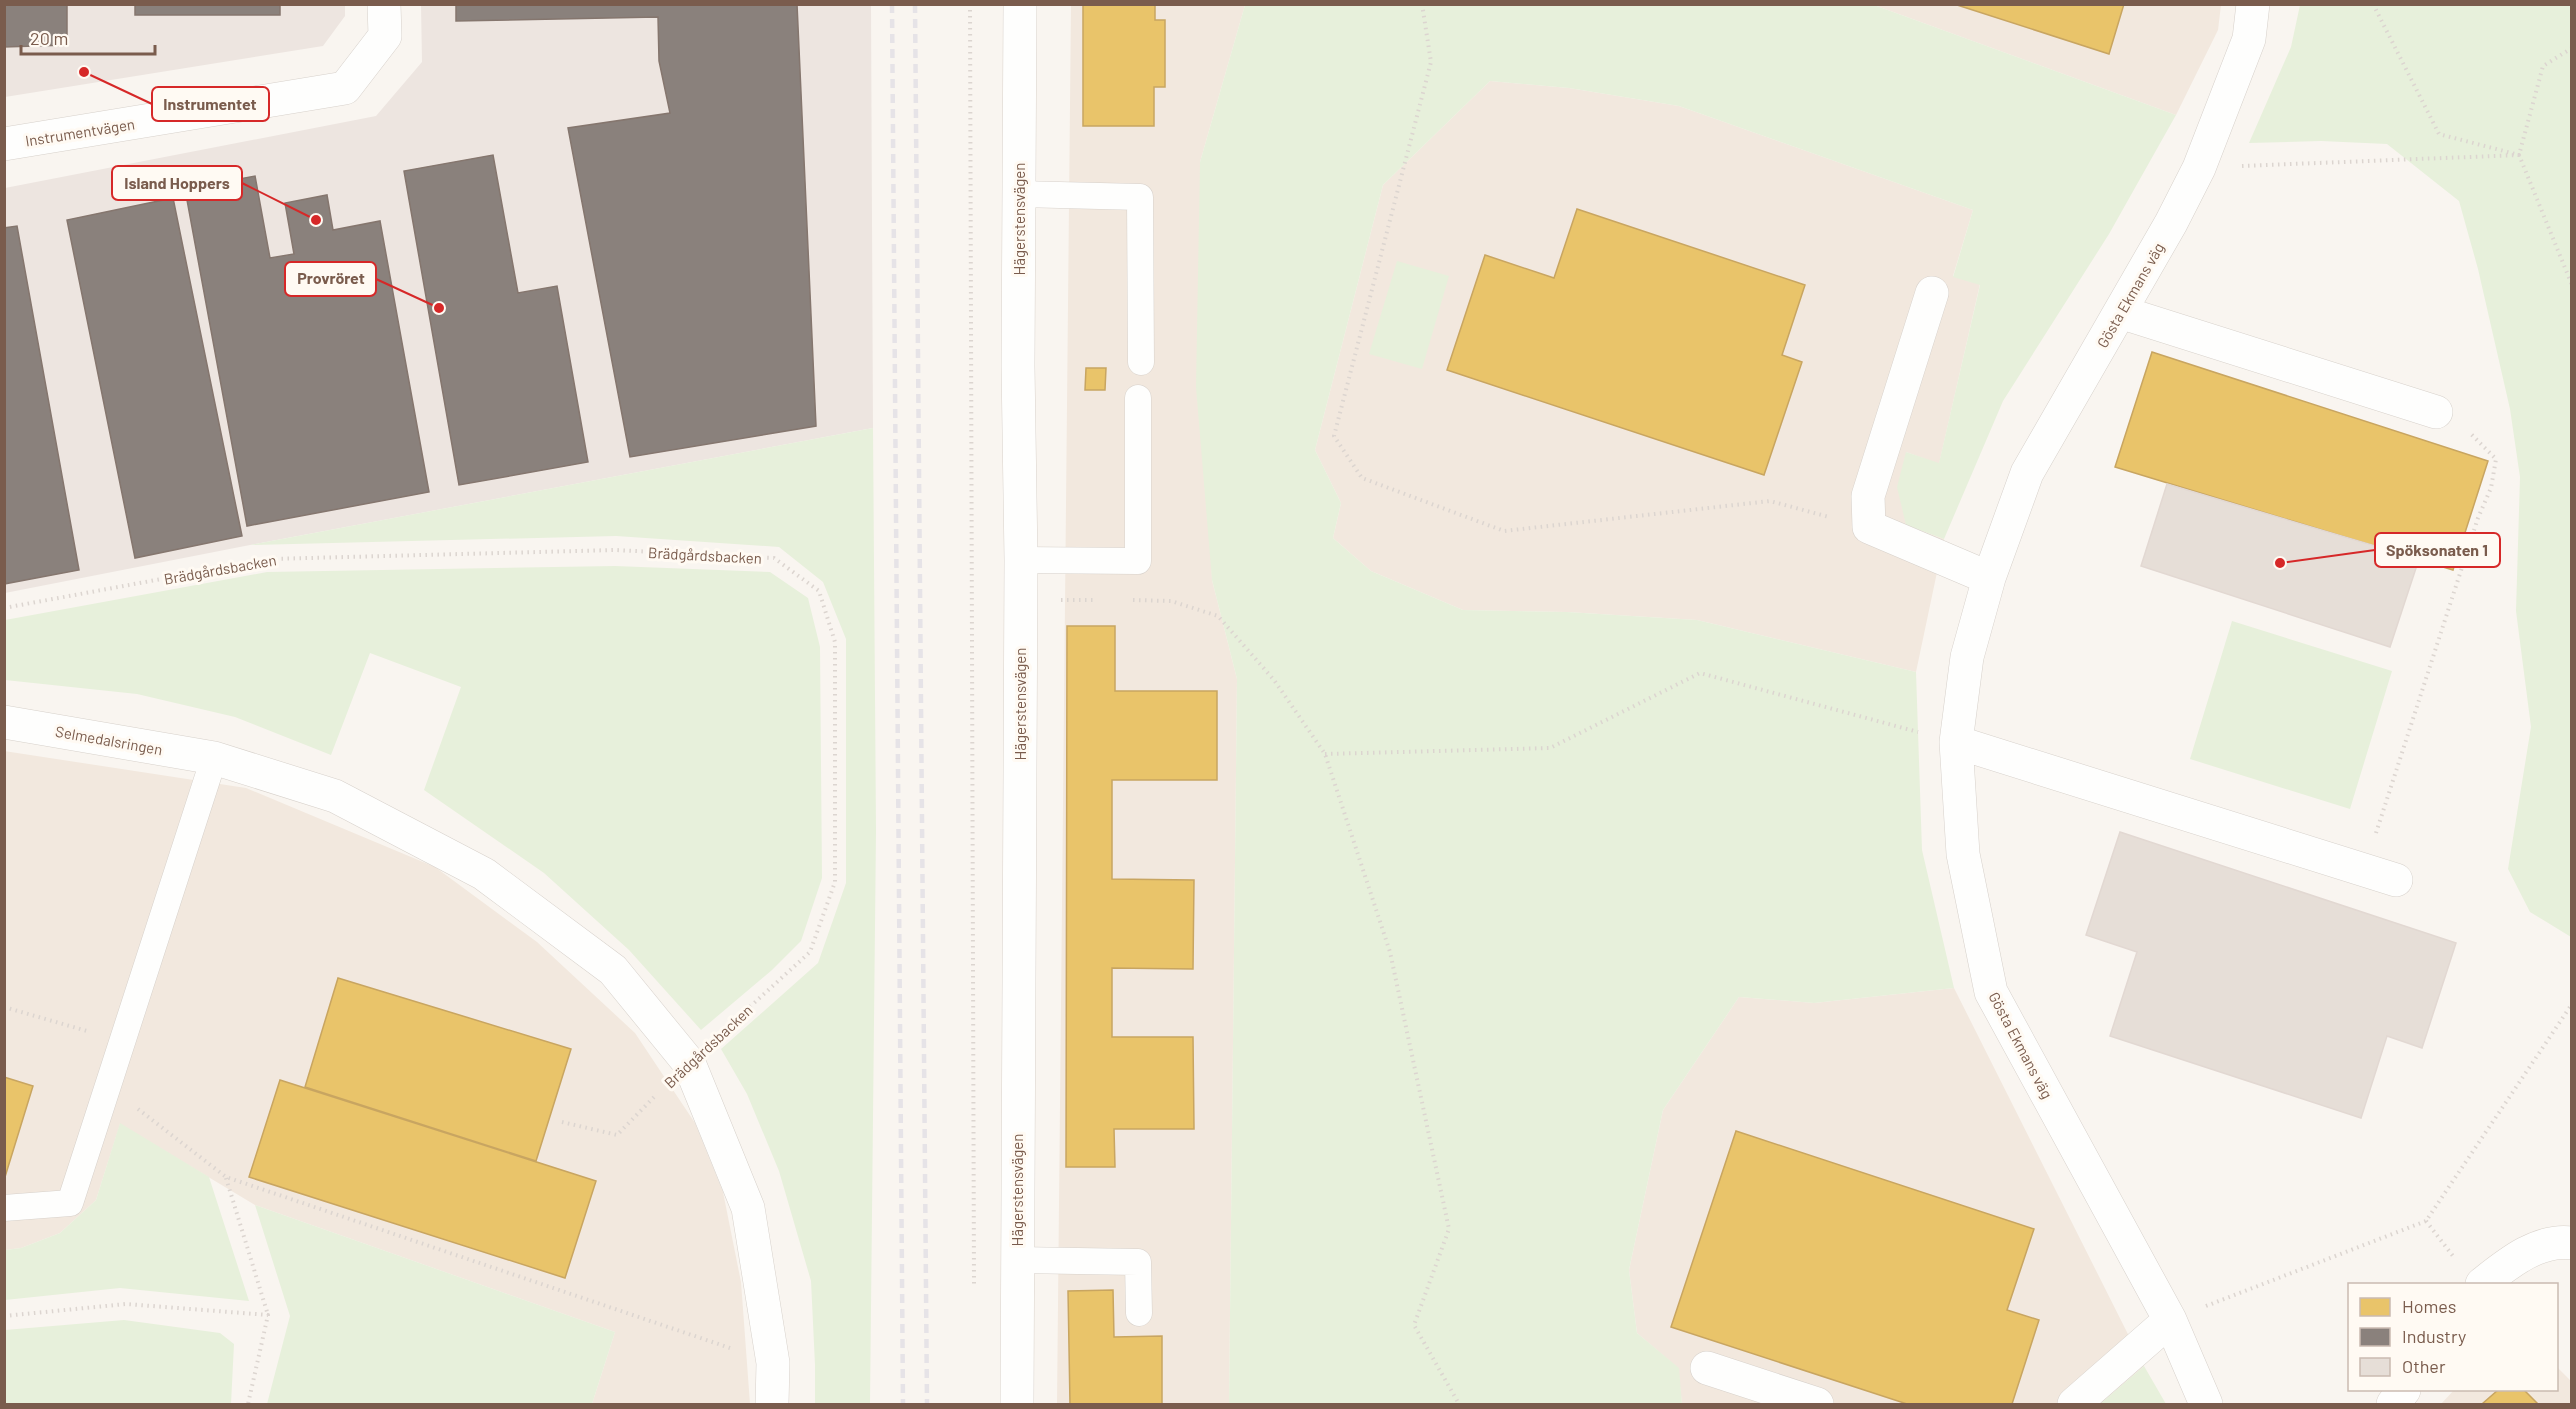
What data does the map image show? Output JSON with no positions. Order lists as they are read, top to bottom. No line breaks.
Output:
{"streets":{"street":["Instrumentvägen","Hägerstensvägen","Gösta Ekmans väg","Selmedalsringen"],"path":["Brädgårdsbacken"]},"crossings":[["Brädgårdsbacken","Selmedalsringen"]],"places":["Instrumentet","Island Hoppers","Provröret","Spöksonaten 1"],"legend":["Homes","Industry","Other"],"scale_bar":"20 m"}
